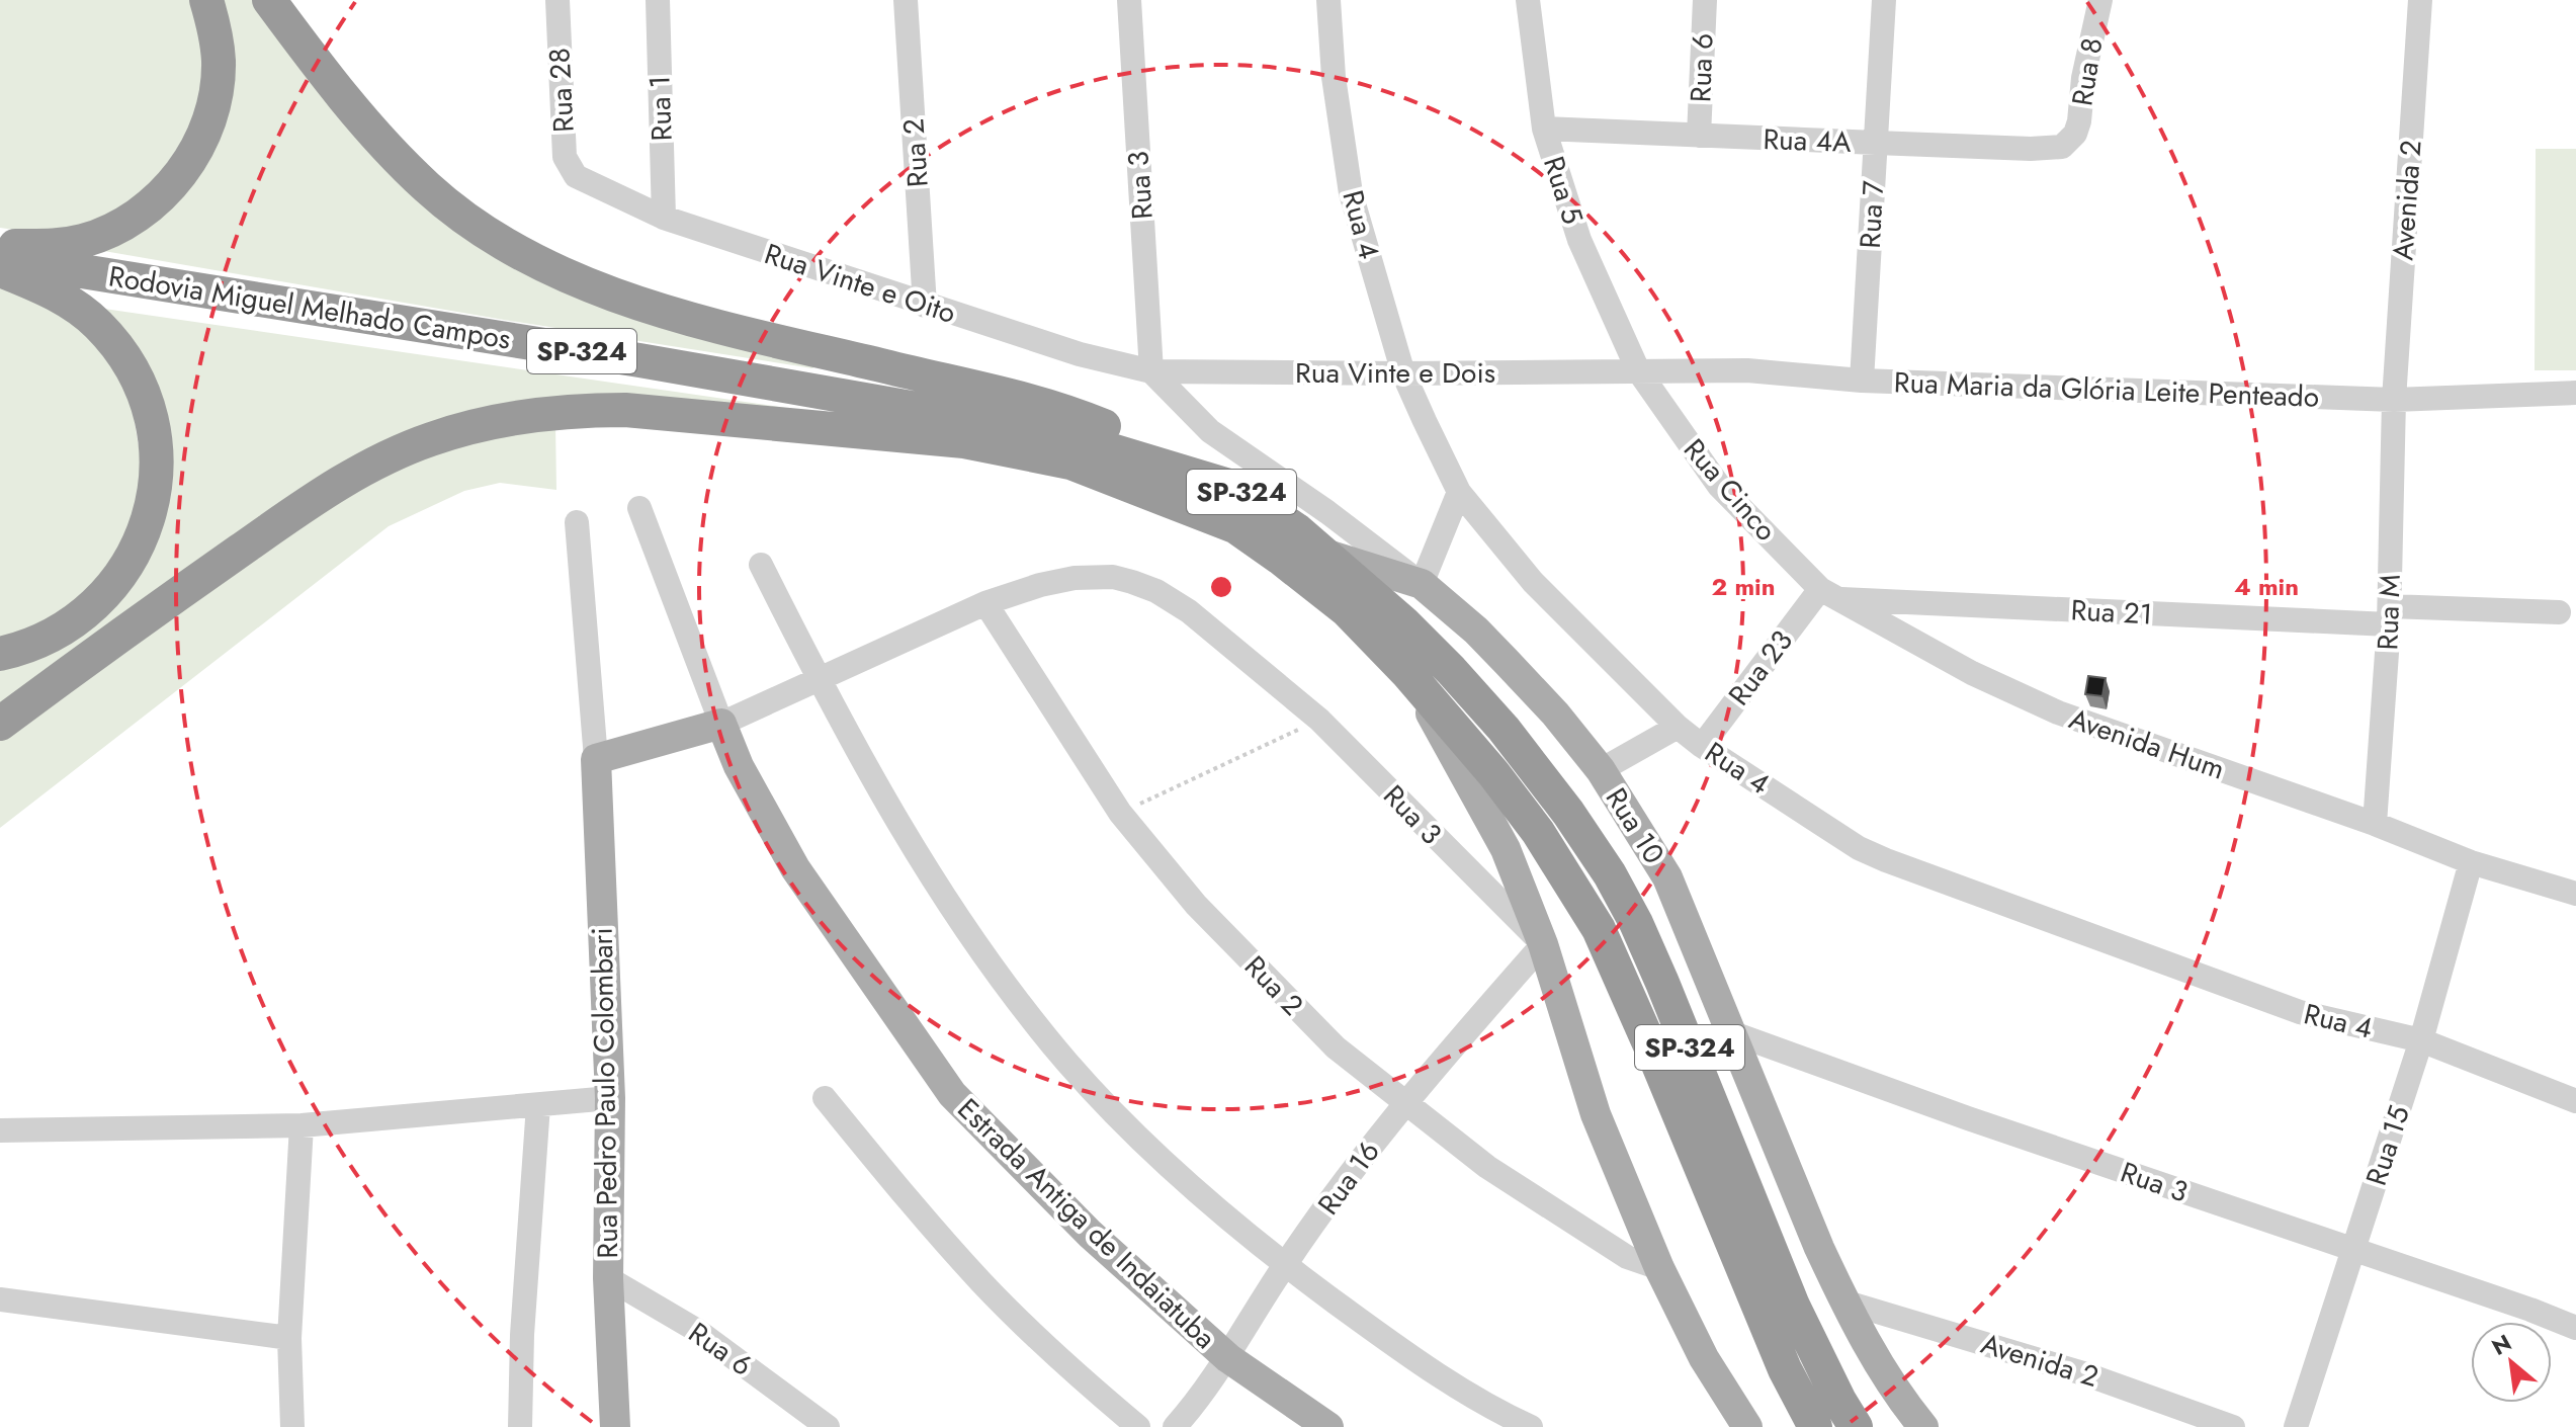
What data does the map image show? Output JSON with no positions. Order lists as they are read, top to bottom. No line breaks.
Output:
{"streets":{"highway":["Rodovia Miguel Melhado Campos","SP-324"],"main road":["Rua 3","Rua 10","Rua Pedro Paulo Colombari","Estrada Antiga de Indaiatuba"],"street":["Rua 6","Rua 8","Rua 28","Rua 1","Rua 4A","Rua 2","Rua 5","Avenida 2","Rua 7","Rua 4","Rua Vinte e Oito","Rua Vinte e Dois","Rua Maria da Glória Leite Penteado","Rua Cinco","Rua 21","Rua M","Rua 23","Avenida Hum","Rua 15","Rua 16"]},"crossings":[["Rua 6","Rua 4A"],["Rua 6","Rua Pedro Paulo Colombari"],["Rua 8","Rua 4A"],["Rua 28","Rua Vinte e Oito"],["Rua 1","Rua Vinte e Oito"],["Rua 4A","Rua 5"],["Rua 4A","Rua 7"],["Rua 2","Rua 3"],["Rua 2","Rua Vinte e Oito"],["Rua 2","Rua 16"],["Rua 3","Rua Vinte e Oito"],["Rua 3","Rua Vinte e Dois"],["Rua 3","Rua 10"],["Rua 3","Rua 15"],["Rua 3","Rua 16"],["Rua 3","Estrada Antiga de Indaiatuba"],["Rua 5","Rua Vinte e Dois"],["Rua 5","Rua Maria da Glória Leite Penteado"],["Rua 5","Rua Cinco"],["Avenida 2","Rua Maria da Glória Leite Penteado"],["Avenida 2","Rua M"],["Avenida 2","Rua 10"],["Rua 7","Rua Maria da Glória Leite Penteado"],["Rua 4","Rua Vinte e Dois"],["Rua 4","Rua 23"],["Rua 4","Rua 15"],["Rua Vinte e Oito","Rua Vinte e Dois"],["Rua Vinte e Oito","Rua 10"],["Rua Vinte e Dois","Rua Maria da Glória Leite Penteado"],["Rua Vinte e Dois","Rua Cinco"],["Rua Vinte e Dois","Rua 10"],["Rua Maria da Glória Leite Penteado","Rua Cinco"],["Rua Maria da Glória Leite Penteado","Rua M"],["Rua Cinco","Rua 21"],["Rua Cinco","Rua 23"],["Rua Cinco","Avenida Hum"],["Rua 21","Rua M"],["Rua 21","Rua 23"],["Rua 21","Avenida Hum"],["Rua M","Avenida Hum"],["Rua 23","Avenida Hum"],["Avenida Hum","Rua 15"],["Rua 16","Estrada Antiga de Indaiatuba"]],"north":"top left","rings":["2 min","4 min"]}
